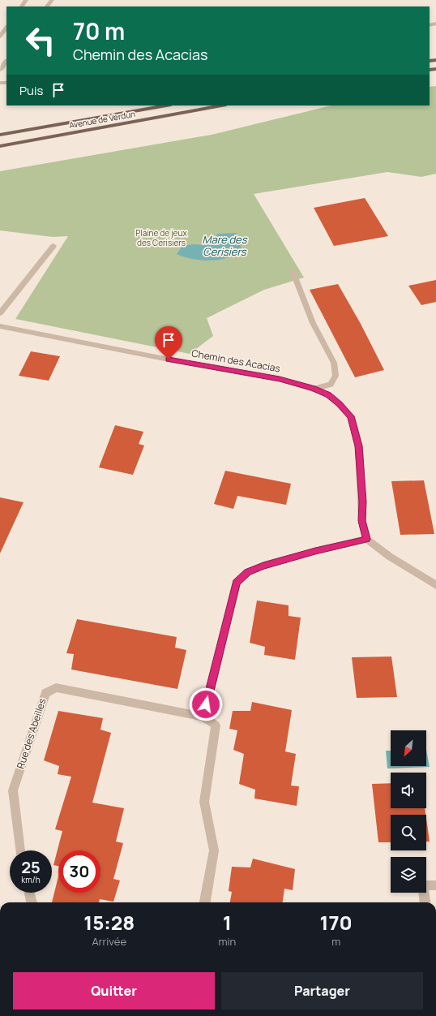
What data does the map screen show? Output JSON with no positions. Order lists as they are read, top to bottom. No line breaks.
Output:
{"streets":{"main road":["Avenue de Verdun"],"street":["Chemin des Acacias","Rue des Abeilles"]},"water":["Mare des Cerisiers"],"parks":["Plaine de jeux des Cerisiers"],"north":"bottom left","page":{"turn":["70 m","Chemin des Acacias"],"then":"Puis","speed":"25 km/h","limit":"30","eta":["15:28","Arrivée","1","min","170","m"],"buttons":["Quitter","Partager"]}}
